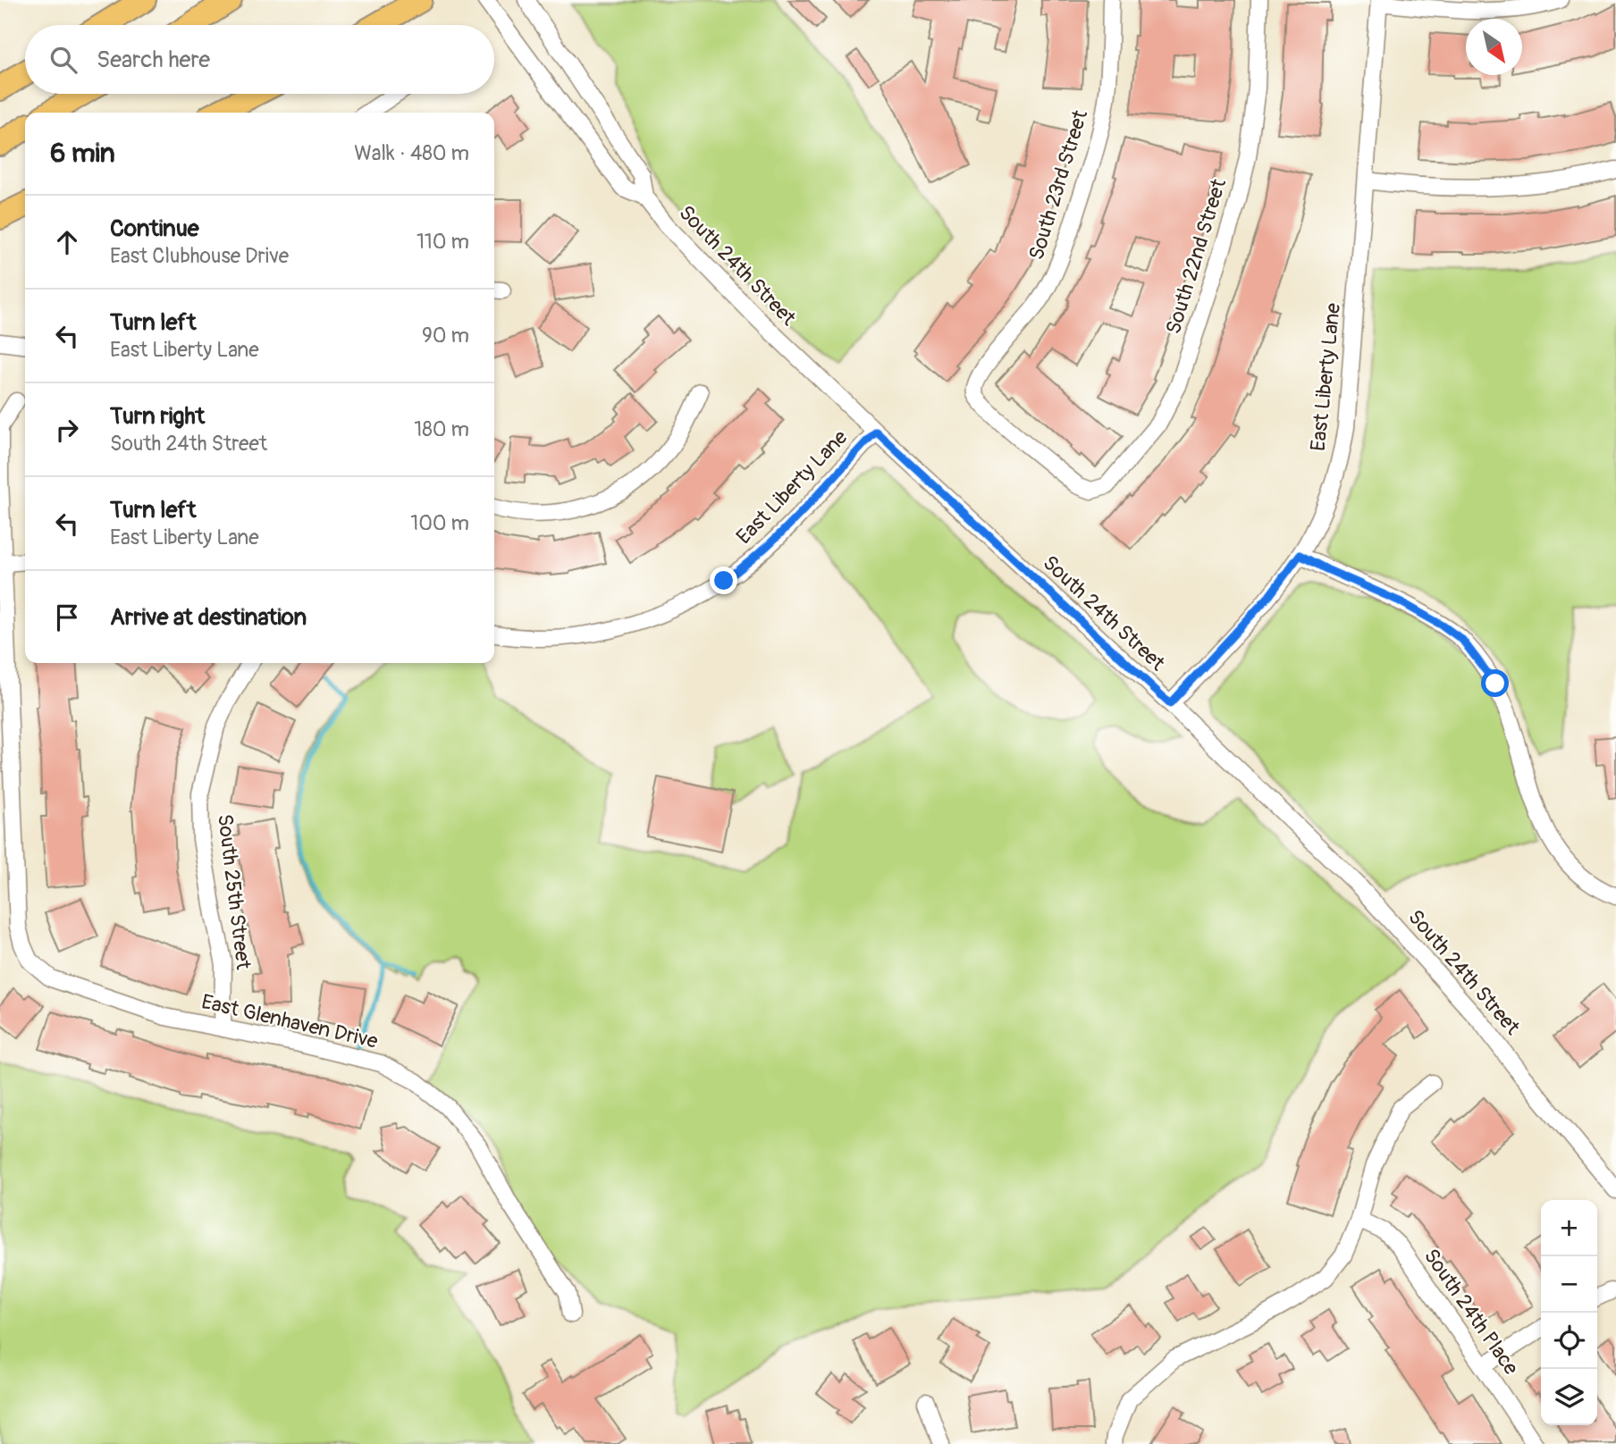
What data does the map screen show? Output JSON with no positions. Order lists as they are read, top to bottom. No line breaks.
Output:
{"streets":{"street":["South 23rd Street","South 22nd Street","South 24th Street","East Liberty Lane","South 25th Street","East Glenhaven Drive","South 24th Place"]},"crossings":[["South 23rd Street","South 22nd Street"],["South 24th Street","East Liberty Lane"],["South 25th Street","East Glenhaven Drive"]],"north":"bottom right","page":{"search":"Search here","heading":["6 min","Walk · 480 m"],"list":[["Continue","East Clubhouse Drive","110 m"],["Turn left","East Liberty Lane","90 m"],["Turn right","South 24th Street","180 m"],["Turn left","East Liberty Lane","100 m"],"Arrive at destination"],"map_buttons":["+","−"]}}
